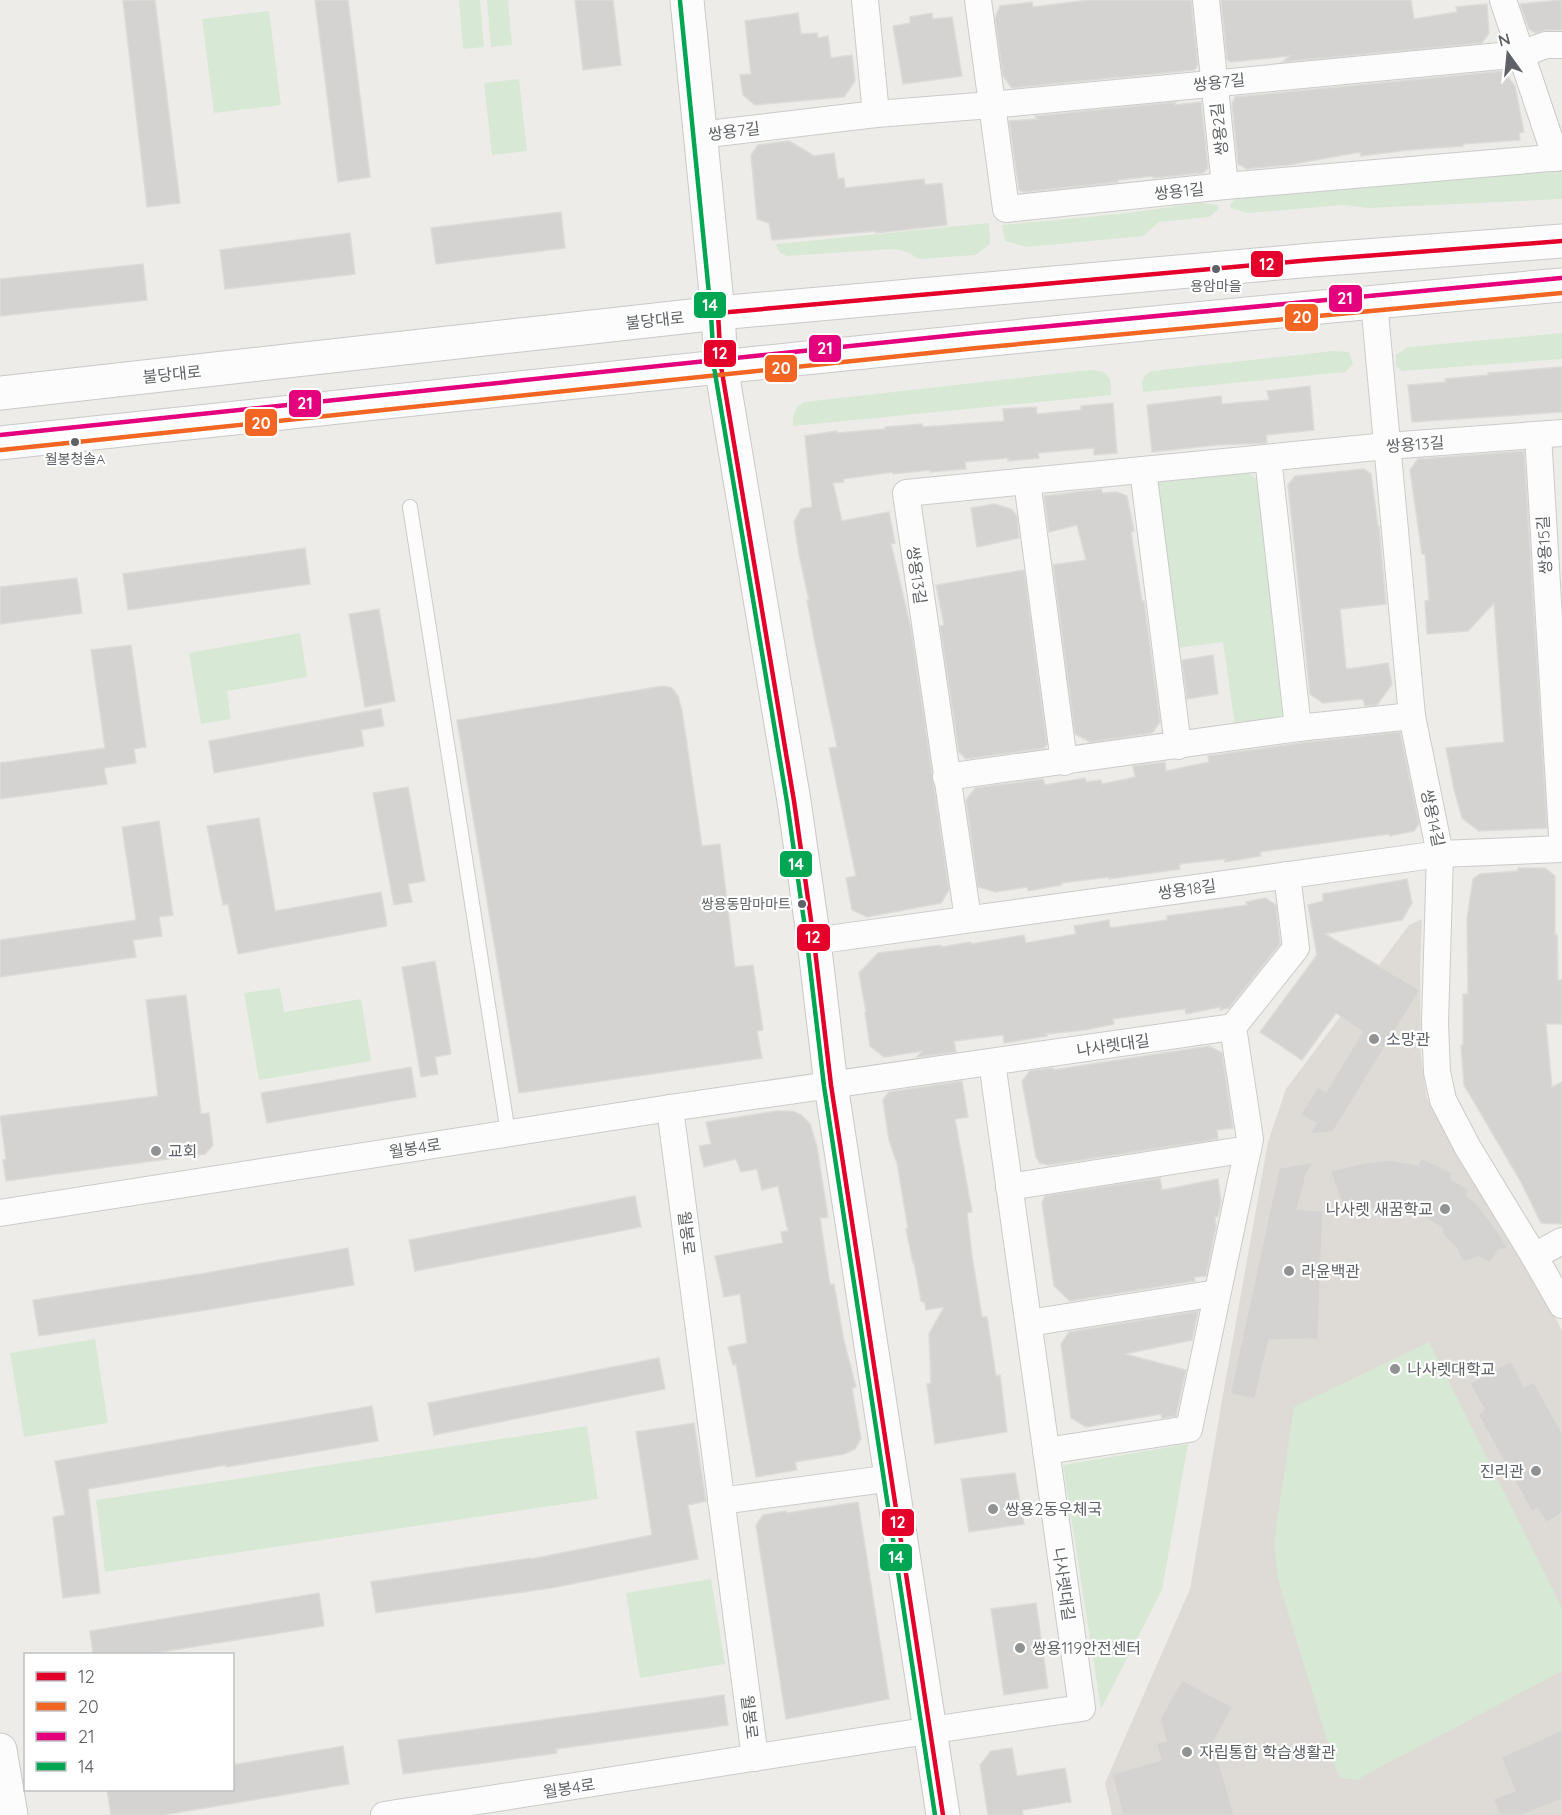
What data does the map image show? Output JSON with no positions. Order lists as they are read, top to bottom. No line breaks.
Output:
{"streets":{"main road":["불당대로"],"street":["쌍용7길","쌍용2길","쌍용1길","쌍용13길","쌍용15길","쌍용14길","쌍용18길","나사렛대길","월봉4로","월봉로"]},"crossings":[["쌍용7길","쌍용2길"],["쌍용7길","쌍용1길"],["쌍용2길","쌍용1길"],["쌍용13길","쌍용15길"],["쌍용13길","쌍용14길"],["쌍용13길","쌍용18길"],["쌍용14길","쌍용18길"],["나사렛대길","월봉4로"],["나사렛대길","월봉로"],["월봉4로","월봉로"]],"places":["용암마을","월봉청솔A","쌍용동맘마마트","소망관","교회","나사렛 새꿈학교","라윤백관","나사렛대학교","진리관","쌍용2동우체국","쌍용119안전센터","자립통합 학습생활관"],"lines":["transit line 14","transit line 12","transit line 21","transit line 20"],"legend":["12","20","21","14"],"north":"top"}
